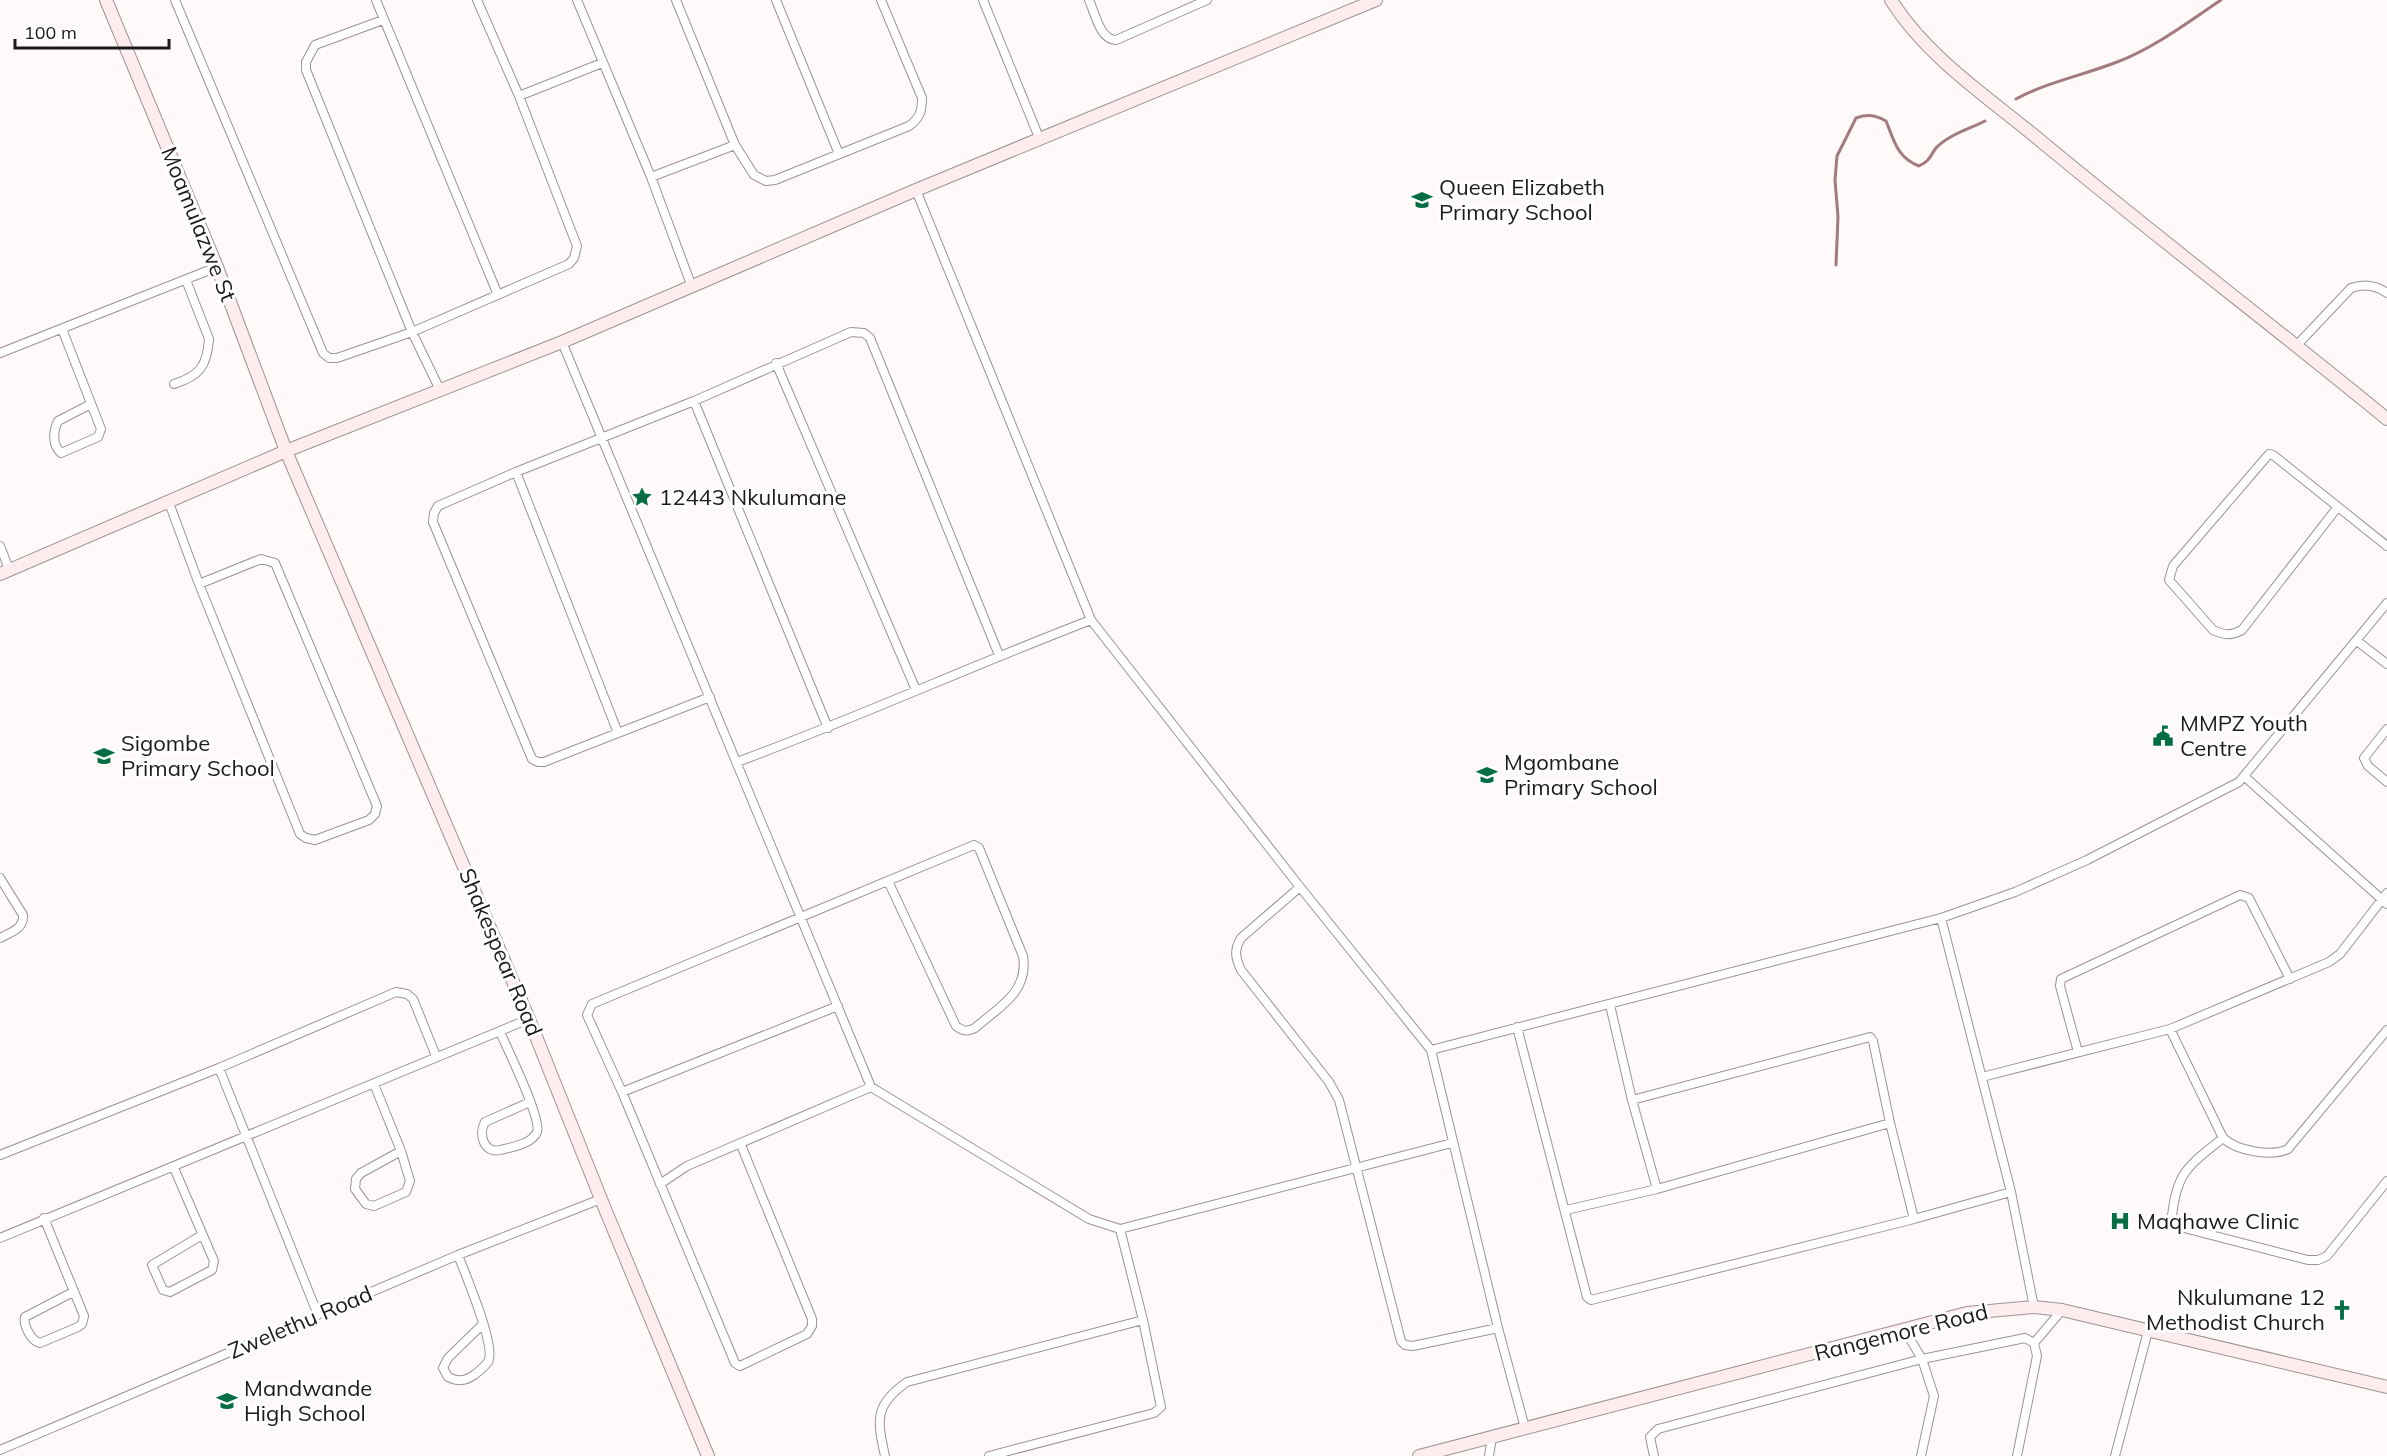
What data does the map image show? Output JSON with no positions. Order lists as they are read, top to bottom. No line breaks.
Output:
{"streets":{"street":["Moamulazwe St","Shakespear Road","Zwelethu Road","Rangemore Road"]},"crossings":[["Moamulazwe St","Shakespear Road"],["Shakespear Road","Zwelethu Road"]],"places":{"school or university":["Queen Elizabeth Primary School","Sigombe Primary School","Mgombane Primary School","Mandwande High School"],"place":["12443 Nkulumane"],"public building":["MMPZ Youth Centre"],"hospital":["Maqhawe Clinic"],"church":["Nkulumane 12 Methodist Church"]},"scale_bar":"100 m"}
